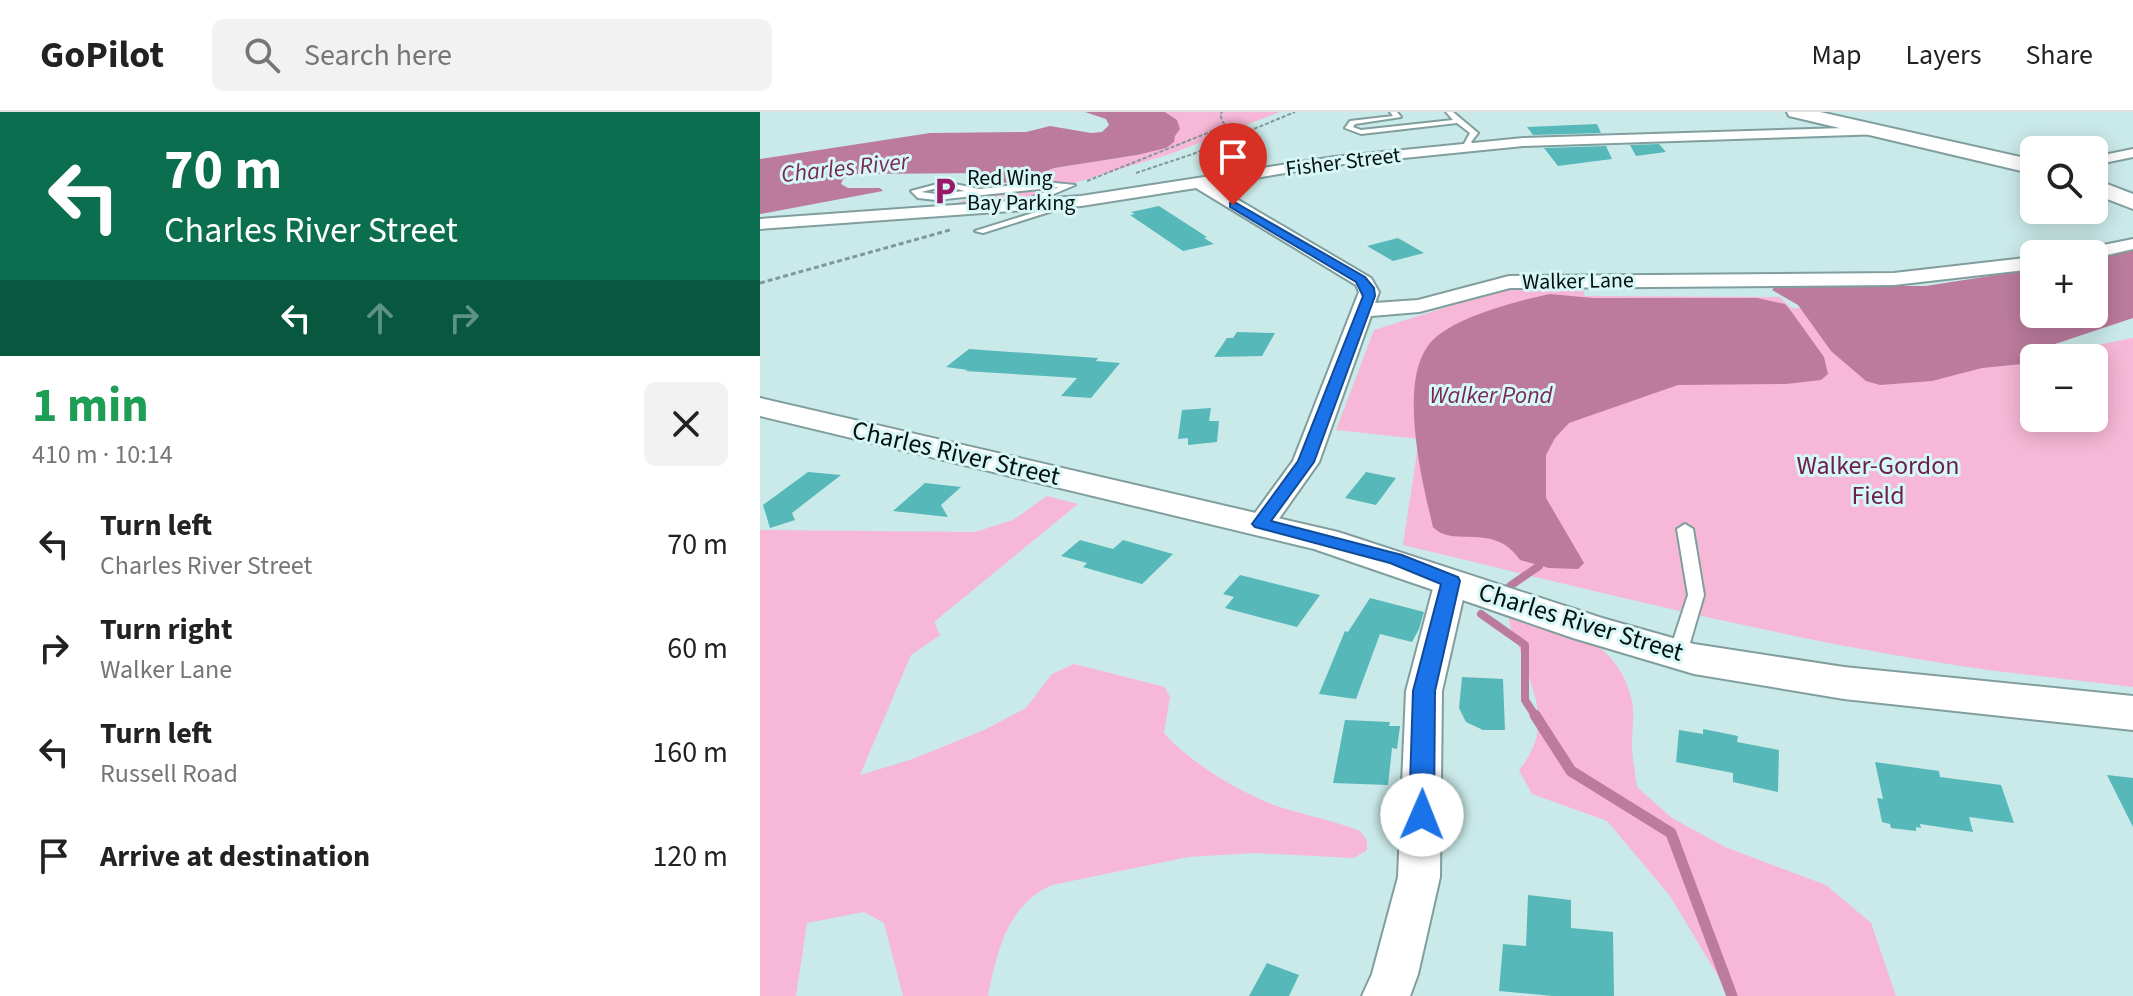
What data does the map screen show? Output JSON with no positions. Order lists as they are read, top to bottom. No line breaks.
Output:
{"streets":{"street":["Fisher Street","Walker Lane","Charles River Street"]},"water":["Charles River","Walker Pond"],"parks":["Walker-Gordon Field"],"places":{"parking":["Red Wing Bay Parking"]},"page":{"header":"GoPilot","search":"Search here","nav":["Map","Layers","Share"],"turn":["70 m","Charles River Street"],"map_buttons":["+","−"],"heading":["1 min","410 m · 10:14"],"list":[{"name":"Turn left","note":"Charles River Street","value":"70 m"},{"name":"Turn right","note":"Walker Lane","value":"60 m"},{"name":"Turn left","note":"Russell Road","value":"160 m"},{"name":"Arrive at destination","value":"120 m"}]}}
